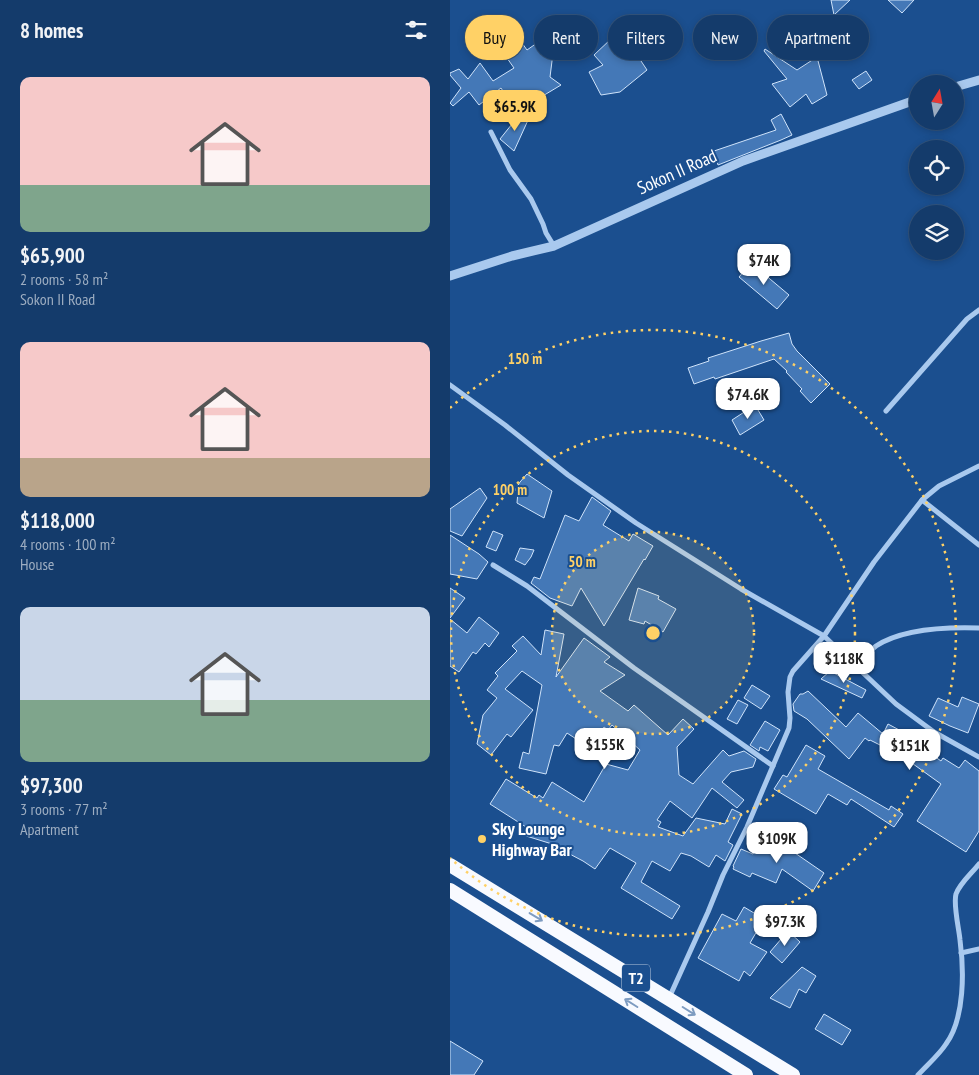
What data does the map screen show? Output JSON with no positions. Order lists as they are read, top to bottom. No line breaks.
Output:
{"streets":{"highway":["T2"],"street":["Sokon II Road"]},"places":["Sky Lounge Highway Bar"],"north":"top","page":{"heading":"8 homes","chip":["Buy","Rent","Filters","New","Apartment"],"list":[{"name":"$65,900","note":"2 rooms · 58 m² · Sokon II Road"},{"name":"$118,000","note":"4 rooms · 100 m² · House"},{"name":"$97,300","note":"3 rooms · 77 m² · Apartment"}],"price":["$65.9K","$74K","$74.6K","$118K","$155K","$151K","$109K","$97.3K"]},"rings":["150 m","100 m","50 m"]}
